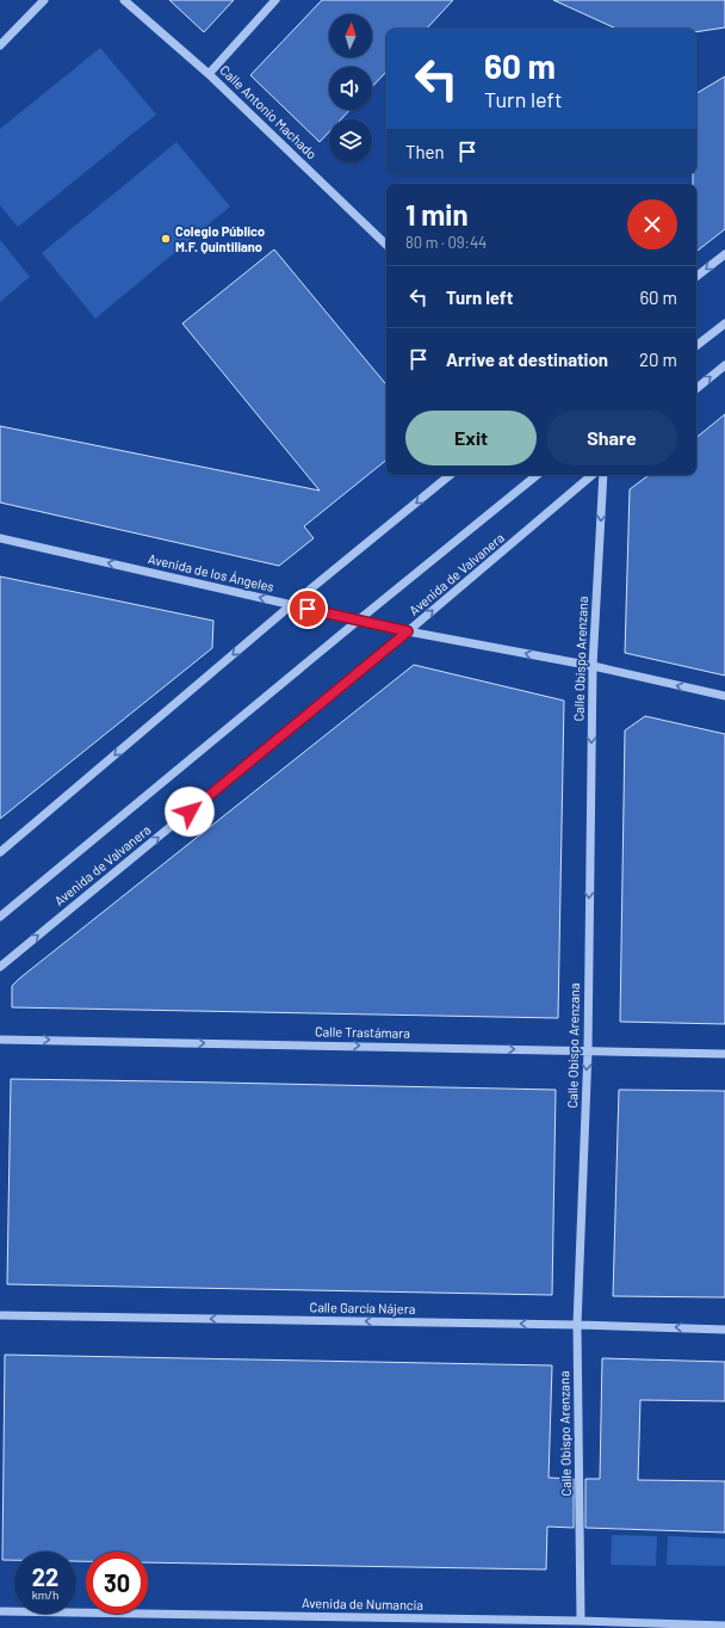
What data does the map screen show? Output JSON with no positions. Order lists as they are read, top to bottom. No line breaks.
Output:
{"streets":{"street":["Calle Antonio Machado","Avenida de los Ángeles","Avenida de Valvanera","Calle Obispo Arenzana","Calle Trastámara","Calle García Nájera","Avenida de Numancia"]},"crossings":[["Avenida de los Ángeles","Avenida de Valvanera"],["Avenida de los Ángeles","Calle Obispo Arenzana"],["Calle Obispo Arenzana","Calle Trastámara"],["Calle Obispo Arenzana","Calle García Nájera"],["Calle Obispo Arenzana","Avenida de Numancia"]],"one_way":["Avenida de los Ángeles","Calle Obispo Arenzana","Calle Trastámara","Calle García Nájera"],"places":["Colegio Público M.F. Quintiliano"],"north":"top","page":{"turn":["60 m","Turn left"],"then":"Then","heading":["1 min","80 m · 09:44"],"list":[{"name":"Turn left","value":"60 m"},{"name":"Arrive at destination","value":"20 m"}],"buttons":["Exit","Share"],"speed":"22 km/h","limit":"30"}}
